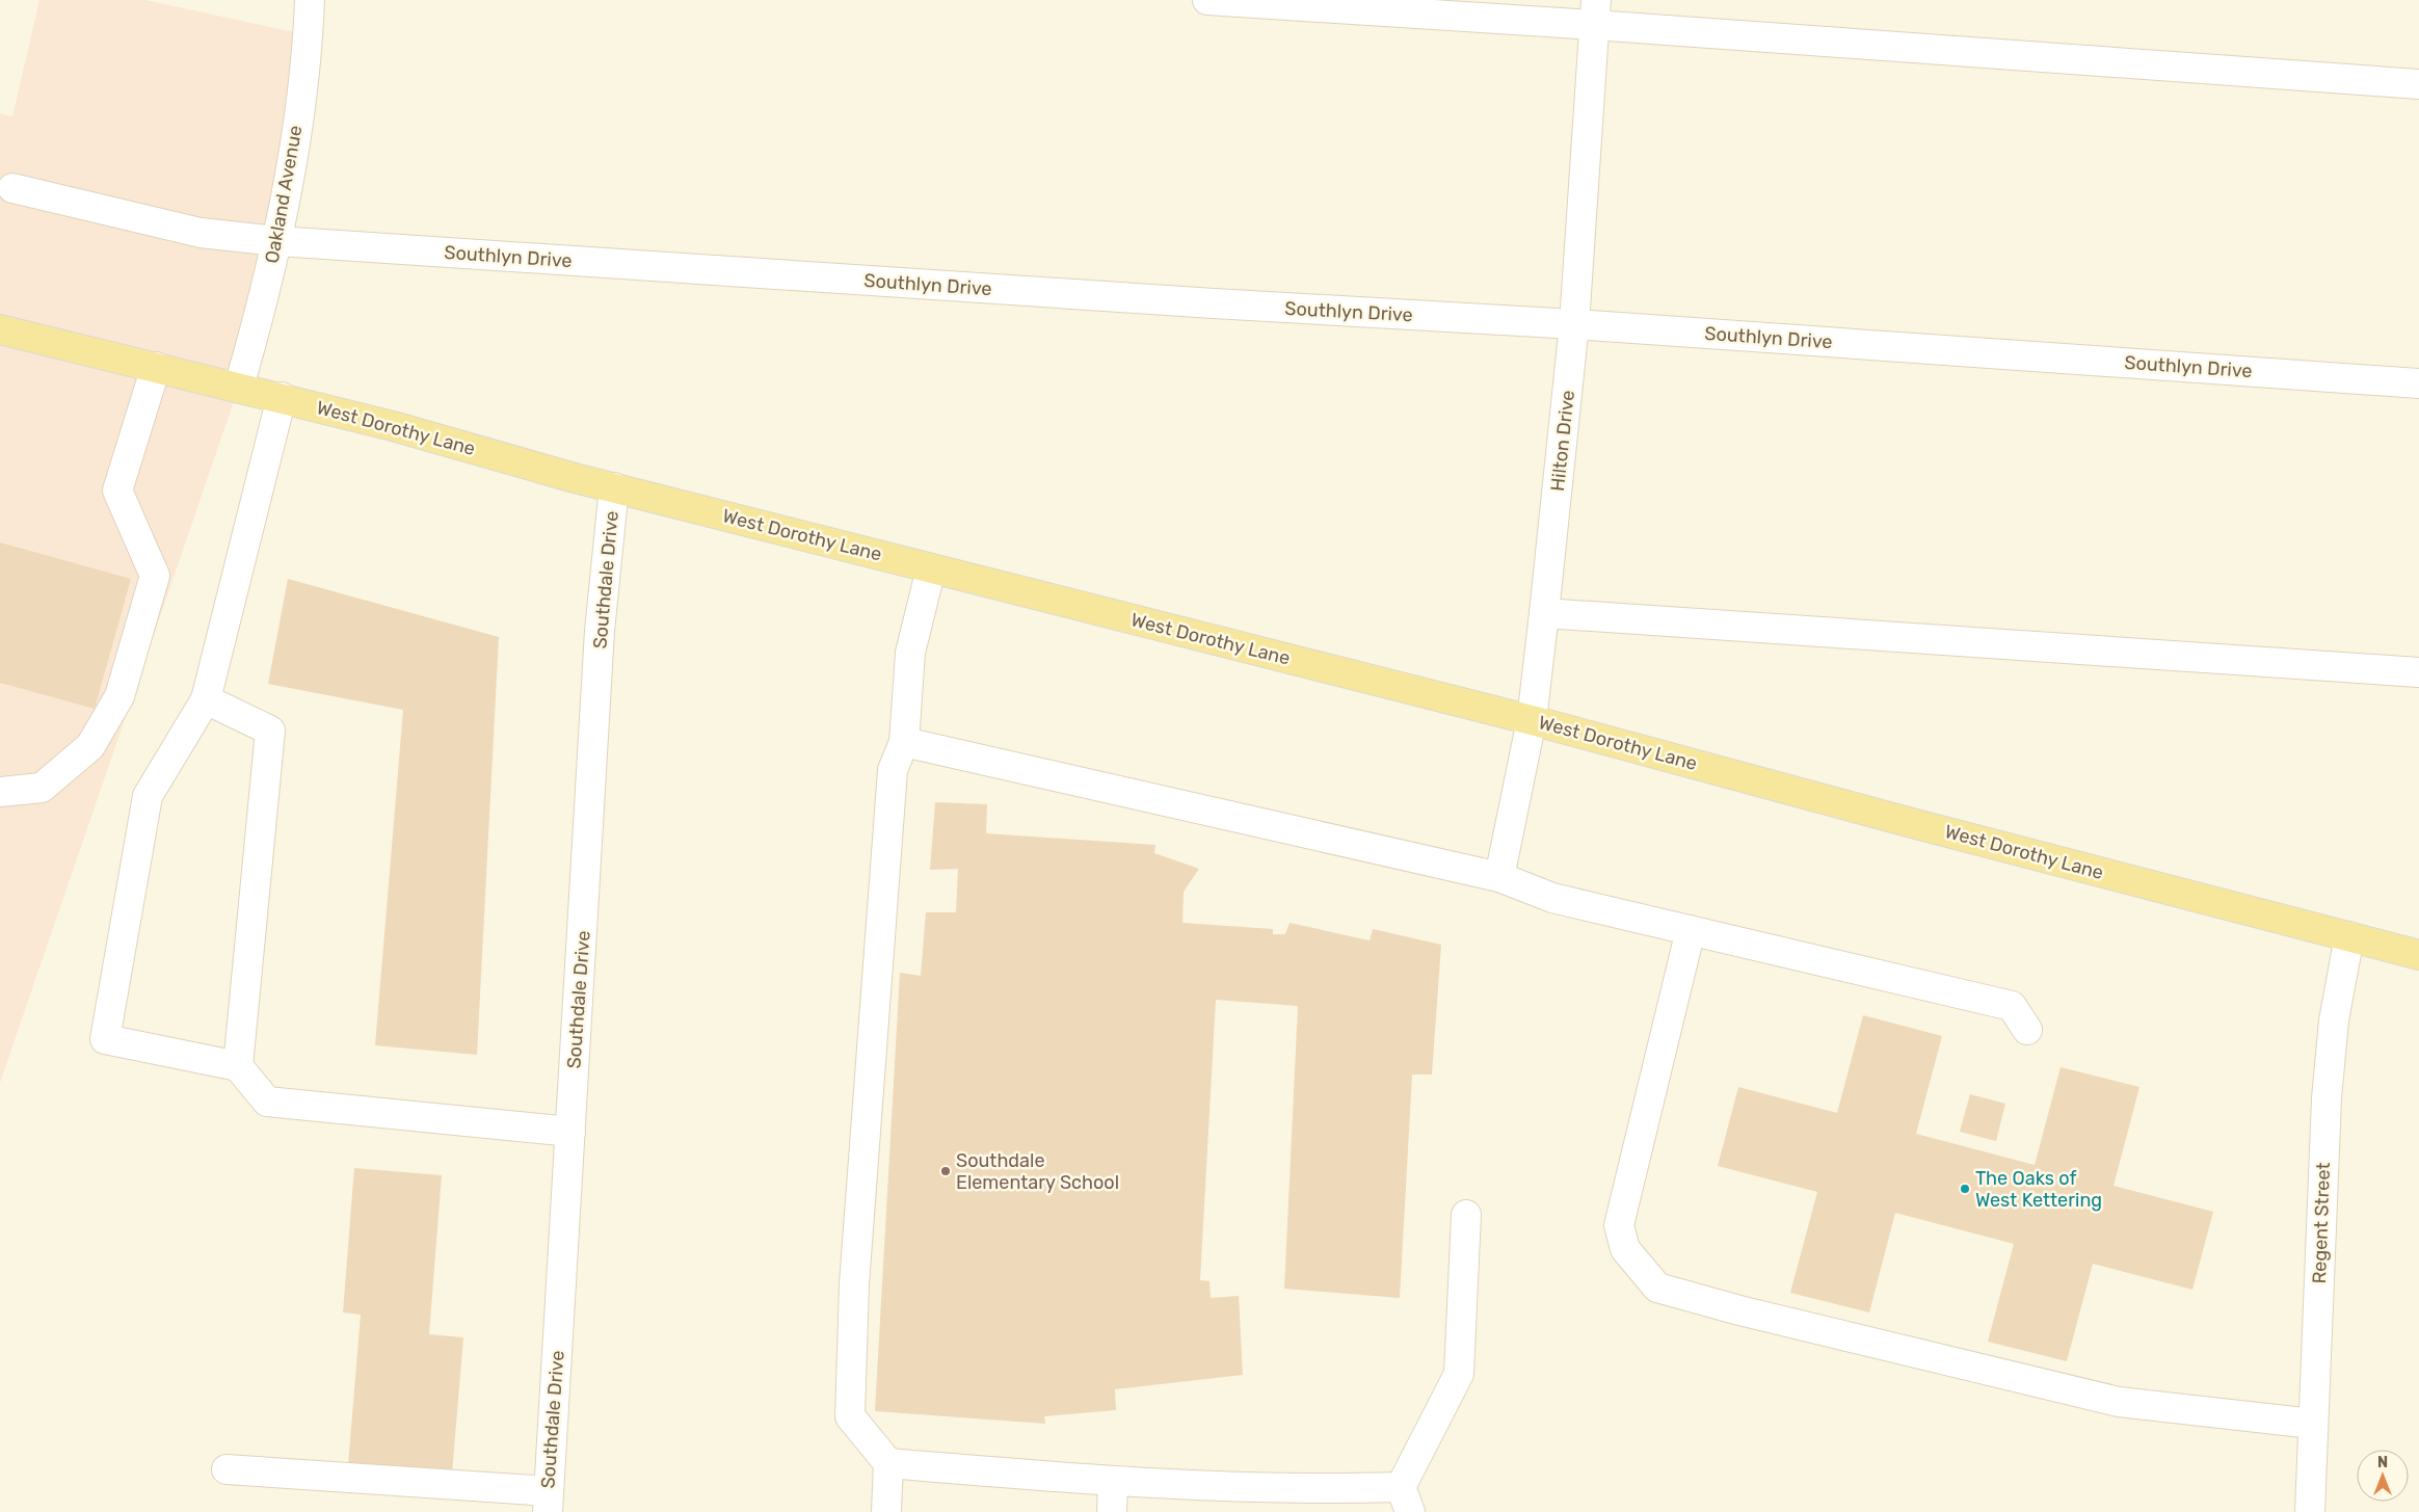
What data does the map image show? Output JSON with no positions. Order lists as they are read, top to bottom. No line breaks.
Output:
{"streets":{"main road":["West Dorothy Lane"],"street":["Oakland Avenue","Southlyn Drive","Hilton Drive","Southdale Drive","Regent Street"]},"crossings":[["Oakland Avenue","Southlyn Drive"],["Oakland Avenue","West Dorothy Lane"],["Southlyn Drive","Hilton Drive"],["West Dorothy Lane","Hilton Drive"],["West Dorothy Lane","Southdale Drive"],["West Dorothy Lane","Regent Street"]],"places":["Southdale Elementary School","The Oaks of West Kettering"],"north":"top"}
